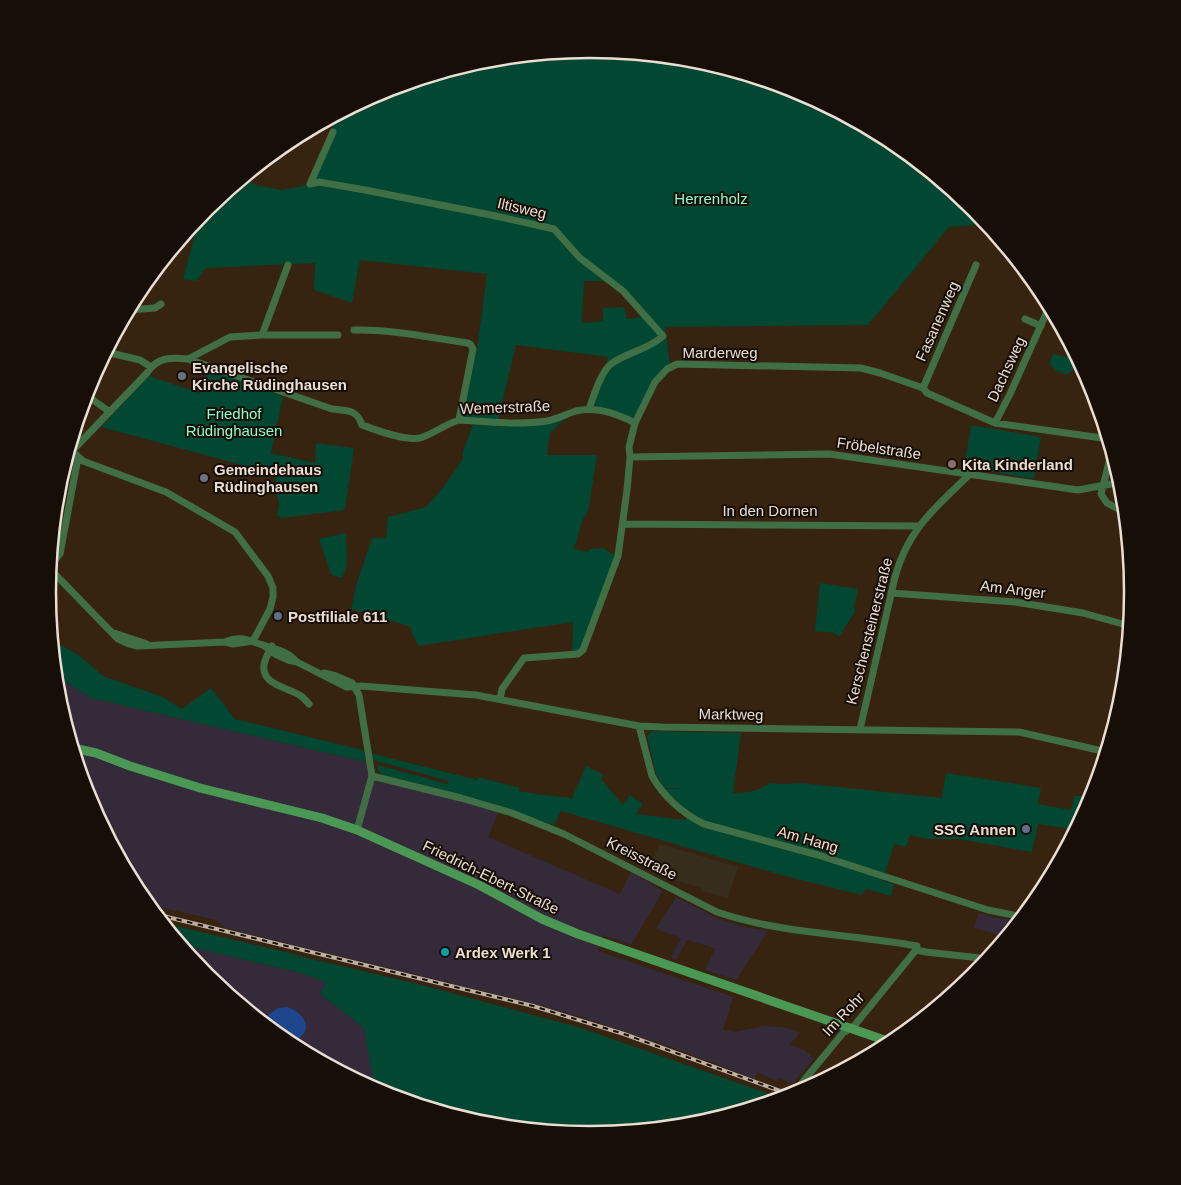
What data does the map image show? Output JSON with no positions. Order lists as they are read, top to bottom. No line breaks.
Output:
{"streets":{"street":["Iltisweg","Fasanenweg","Marderweg","Dachsweg","Wemerstraße","Fröbelstraße","In den Dornen","Am Anger","Kerschensteinerstraße","Marktweg","Am Hang","Kreisstraße","Friedrich-Ebert-Straße","Im Rohr"]},"crossings":[["Iltisweg","Wemerstraße"],["Fasanenweg","Marderweg"],["Marderweg","Dachsweg"],["Marderweg","Wemerstraße"],["Marderweg","Fröbelstraße"],["Marderweg","In den Dornen"],["Marderweg","Marktweg"],["Fröbelstraße","Kerschensteinerstraße"],["In den Dornen","Kerschensteinerstraße"],["Am Anger","Kerschensteinerstraße"],["Kerschensteinerstraße","Marktweg"],["Marktweg","Am Hang"],["Kreisstraße","Im Rohr"],["Friedrich-Ebert-Straße","Im Rohr"]],"parks":["Herrenholz","Friedhof Rüdinghausen"],"places":["Evangelische Kirche Rüdinghausen","Kita Kinderland","Gemeindehaus Rüdinghausen","Postfiliale 611","SSG Annen","Ardex Werk 1"]}
